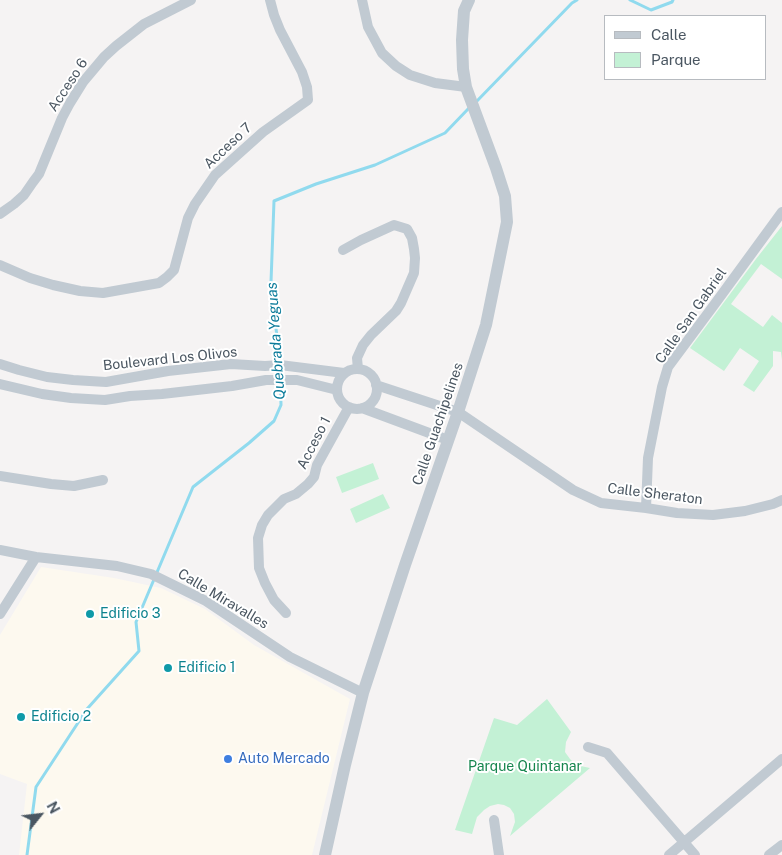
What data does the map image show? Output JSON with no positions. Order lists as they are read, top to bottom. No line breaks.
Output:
{"streets":{"street":["Acceso 6","Acceso 7","Calle San Gabriel","Boulevard Los Olivos","Calle Guachipelines","Acceso 1","Calle Sheraton","Calle Miravalles"]},"crossings":[["Calle San Gabriel","Calle Sheraton"],["Boulevard Los Olivos","Acceso 1"],["Calle Guachipelines","Calle Sheraton"],["Calle Guachipelines","Calle Miravalles"]],"water":["Quebrada Yeguas"],"parks":["Parque Quintanar"],"places":["Edificio 3","Edificio 1","Edificio 2","Auto Mercado"],"legend":["Calle","Parque"],"north":"top right"}
